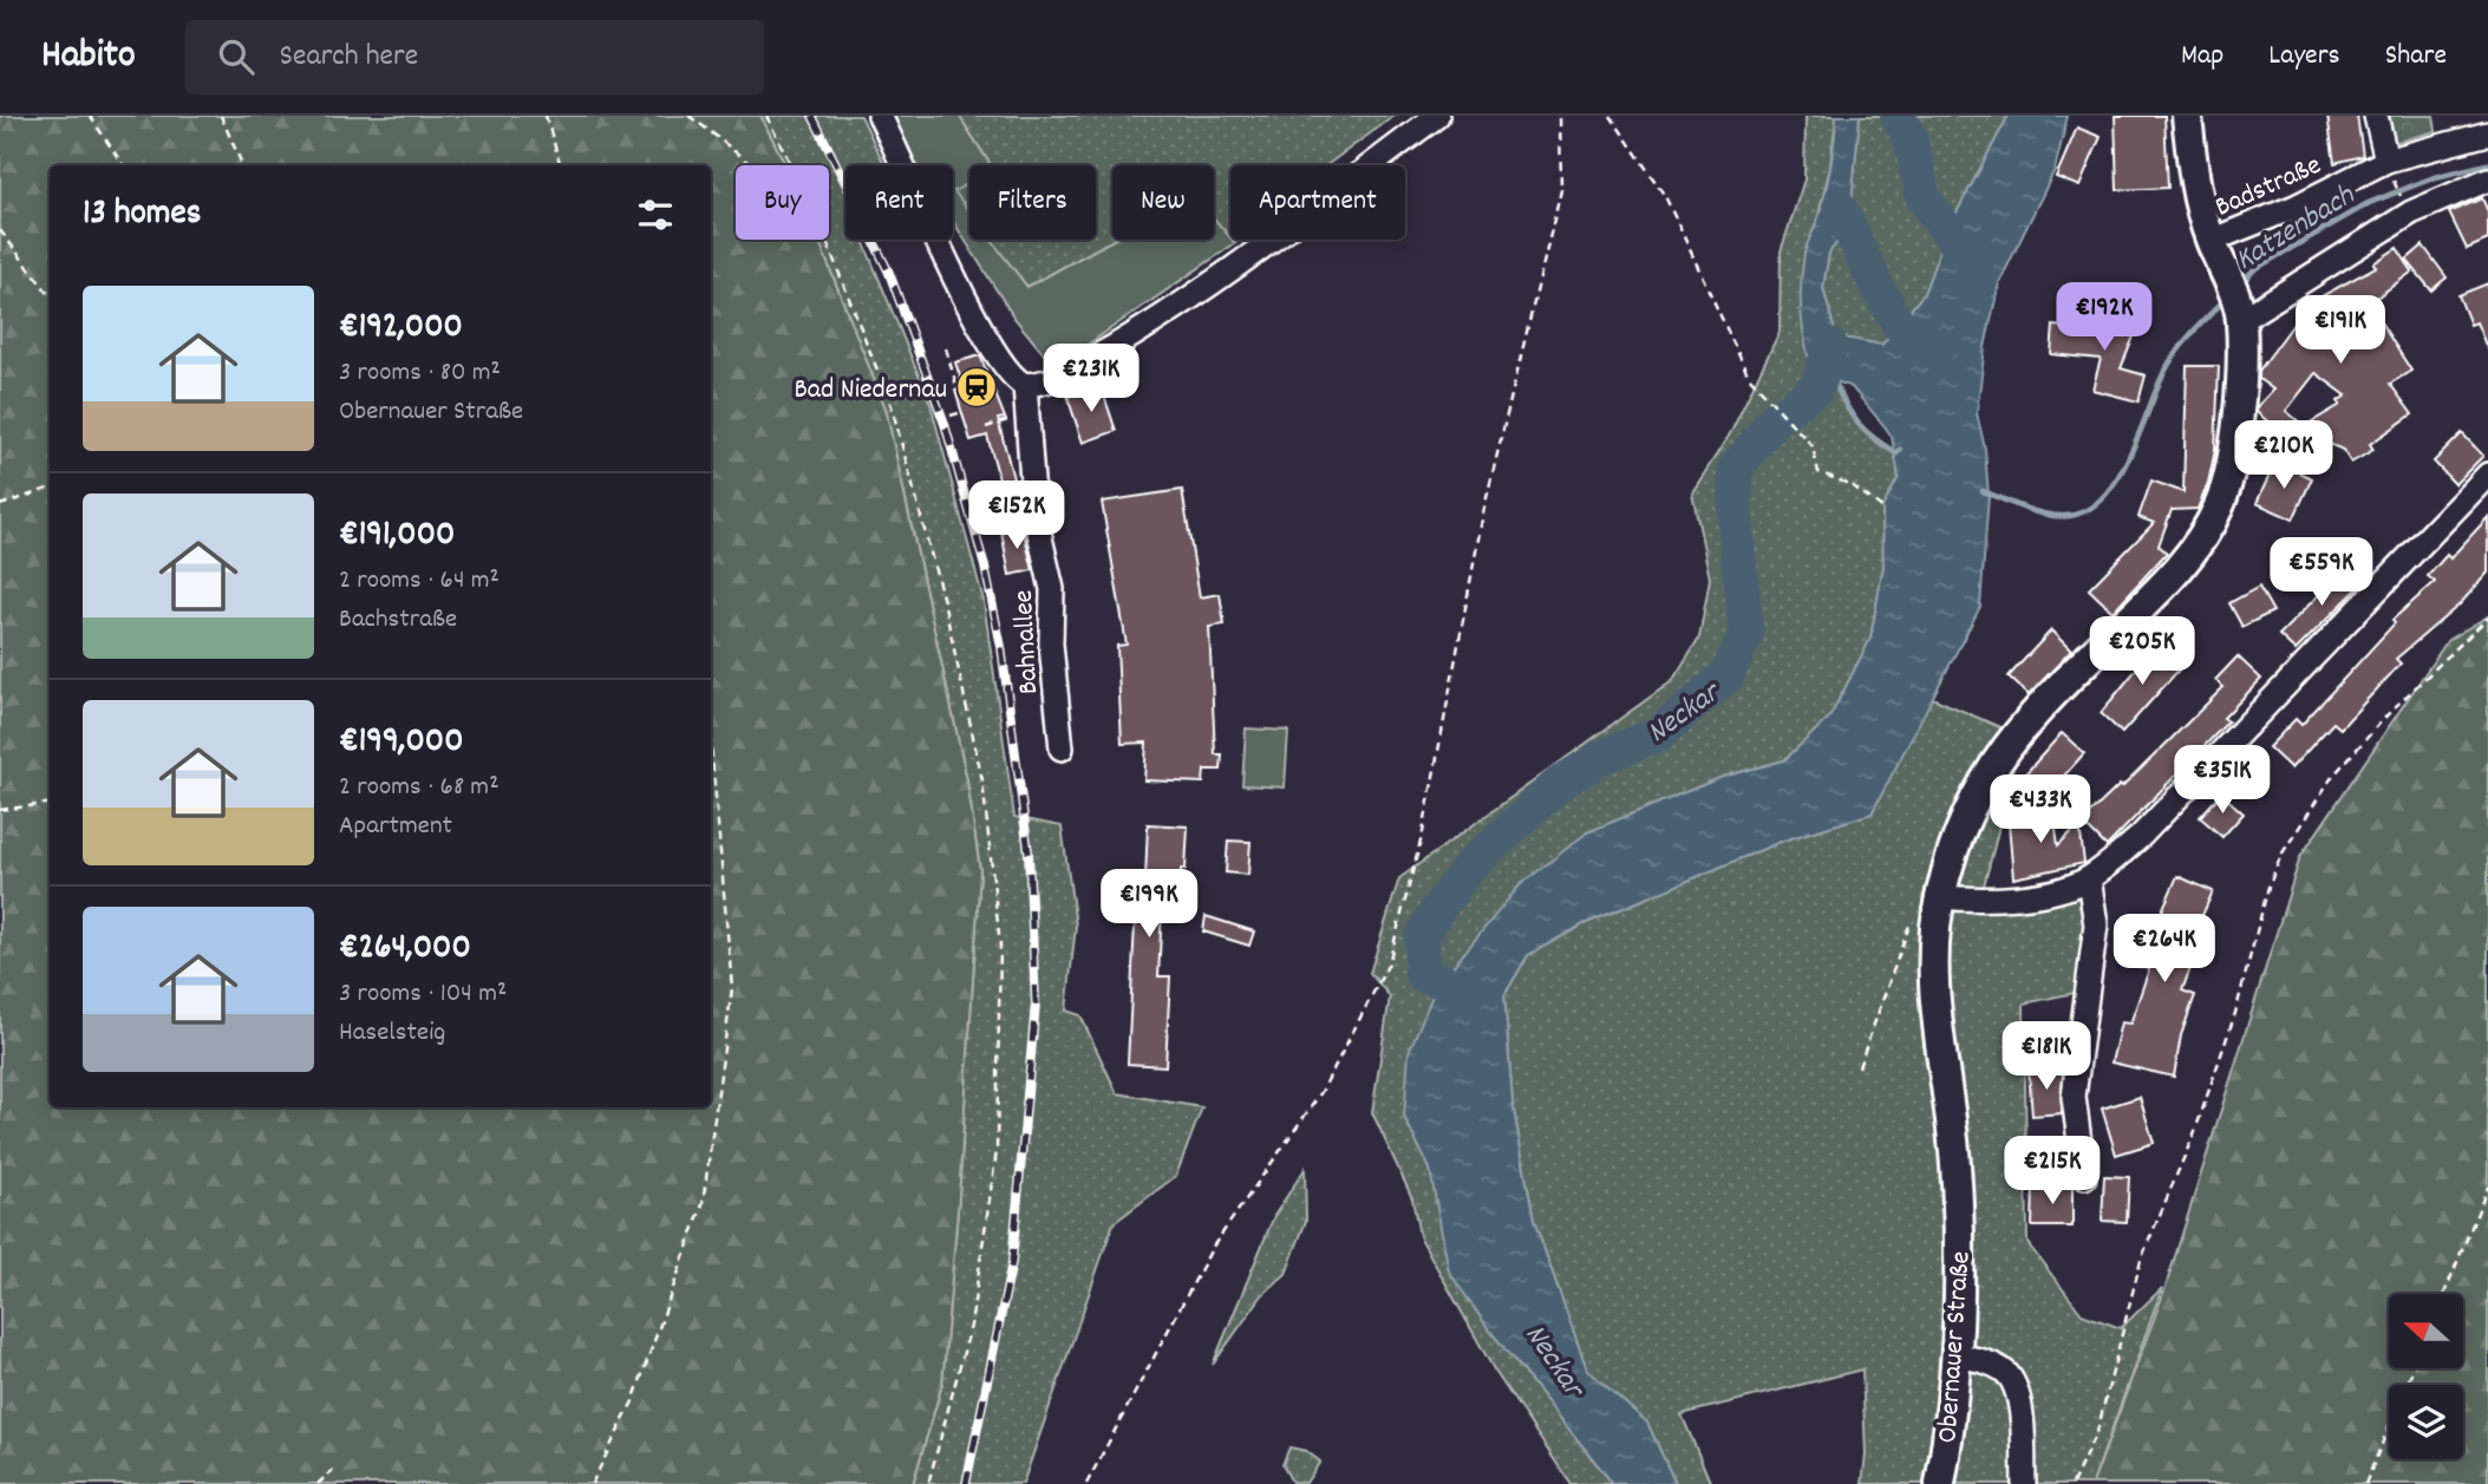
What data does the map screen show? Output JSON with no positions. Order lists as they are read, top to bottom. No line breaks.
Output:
{"streets":{"main road":["Obernauer Straße"],"street":["Badstraße","Bahnallee"]},"water":["Katzenbach","Neckar"],"places":{"station":["Bad Niedernau"]},"north":"left","page":{"header":"Habito","search":"Search here","nav":["Map","Layers","Share"],"chip":["Buy","Rent","Filters","New","Apartment"],"heading":"13 homes","list":[{"name":"€192,000","note":"3 rooms · 80 m² · Obernauer Straße"},{"name":"€191,000","note":"2 rooms · 64 m² · Bachstraße"},{"name":"€199,000","note":"2 rooms · 68 m² · Apartment"},{"name":"€264,000","note":"3 rooms · 104 m² · Haselsteig"}],"price":["€192K","€191K","€231K","€210K","€152K","€559K","€205K","€351K","€433K","€199K","€264K","€181K","€215K"]}}
